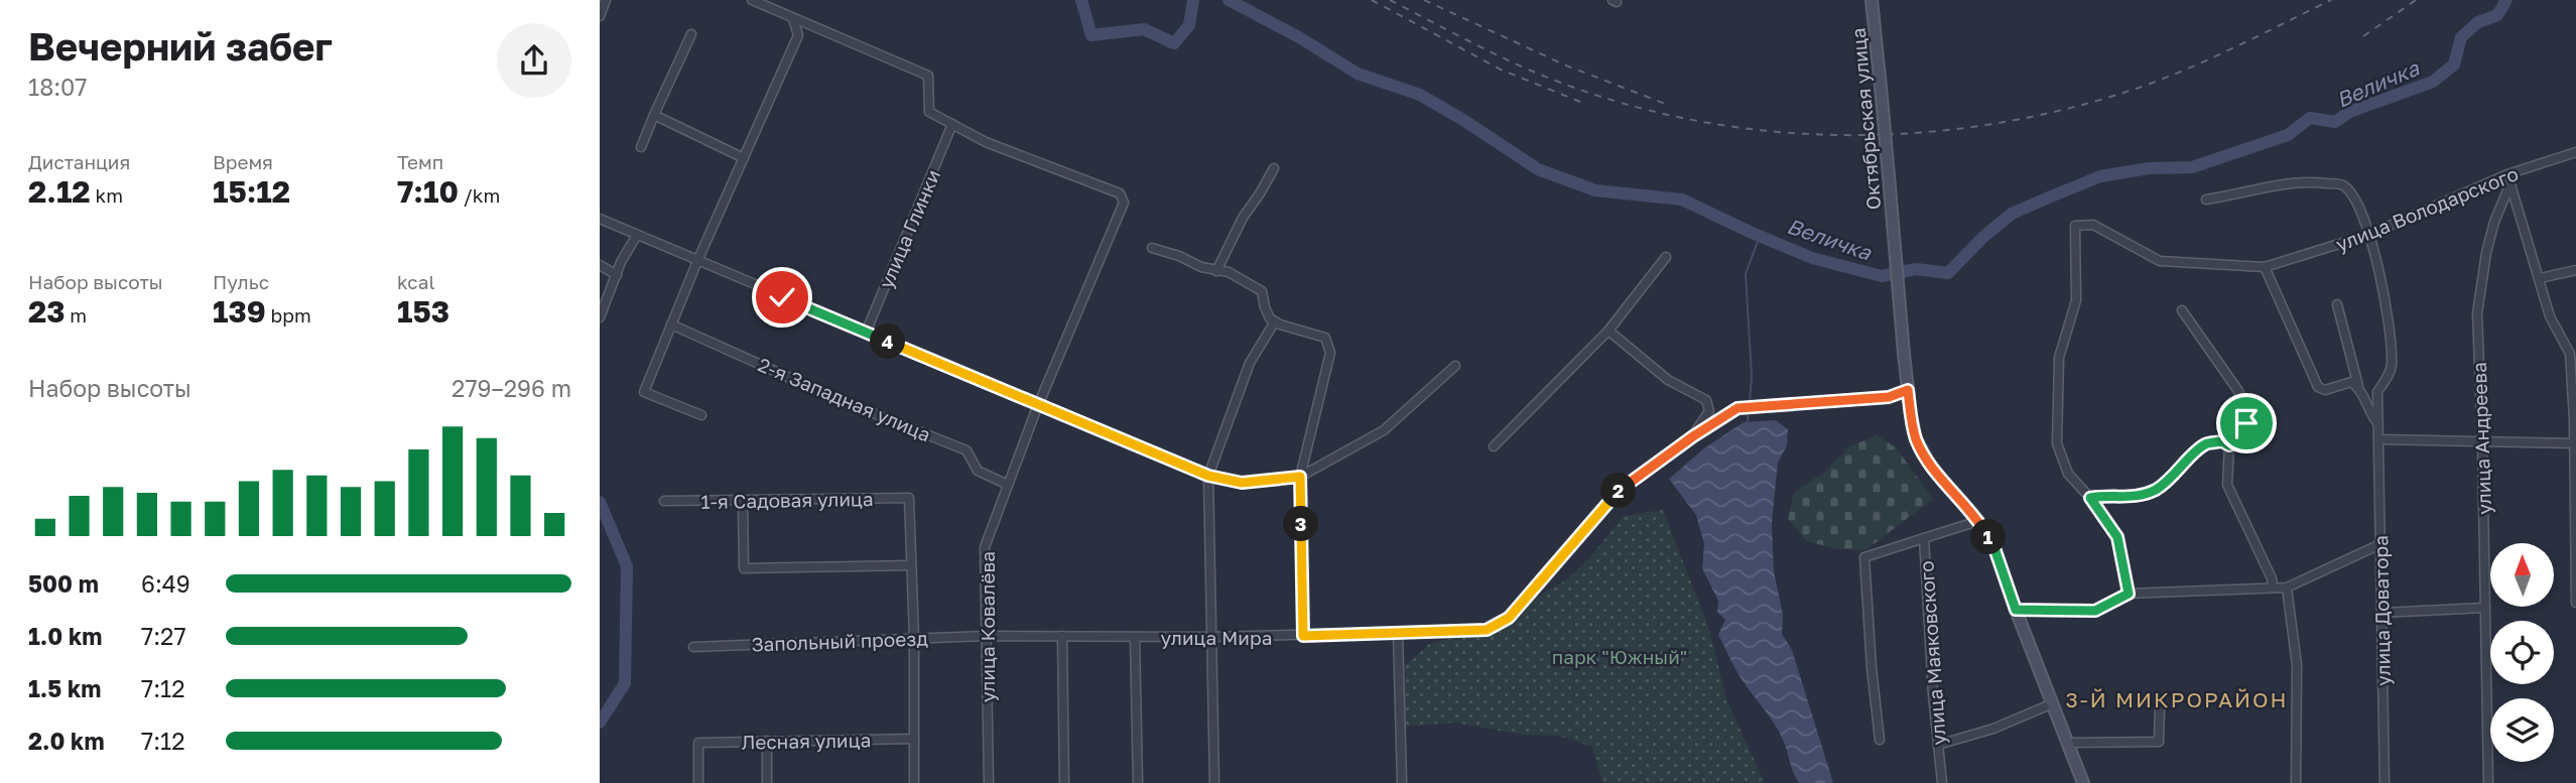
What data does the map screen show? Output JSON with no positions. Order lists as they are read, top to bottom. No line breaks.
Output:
{"streets":{"main road":["Октябрьская улица"],"street":["улица Володарского","улица Глинки","2-я Западная улица","улица Андреева","1-я Садовая улица","улица Доватора","улица Ковалёва","улица Мира","Запольный проезд","улица Маяковского","Лесная улица"]},"crossings":[["Октябрьская улица","улица Мира"],["Октябрьская улица","улица Маяковского"],["улица Володарского","улица Андреева"],["улица Володарского","улица Доватора"],["улица Глинки","улица Ковалёва"],["2-я Западная улица","улица Ковалёва"],["улица Ковалёва","улица Мира"],["улица Ковалёва","Запольный проезд"],["улица Мира","Запольный проезд"]],"districts":["3-Й МИКРОРАЙОН"],"water":["Величка"],"parks":["парк \"Южный\""],"north":"top","page":{"heading":["Вечерний забег","18:07"],"stats":[["Дистанция","2.12 km"],["Время","15:12"],["Темп","7:10 /km"],["Набор высоты","23 m"],["Пульс","139 bpm"],["kcal","153"]],"pins":["4","2","3","1"],"chart":["Набор высоты","279–296 m"],"list":[{"name":"500 m","note":"6:49"},{"name":"1.0 km","note":"7:27"},{"name":"1.5 km","note":"7:12"},{"name":"2.0 km","note":"7:12"}]}}
